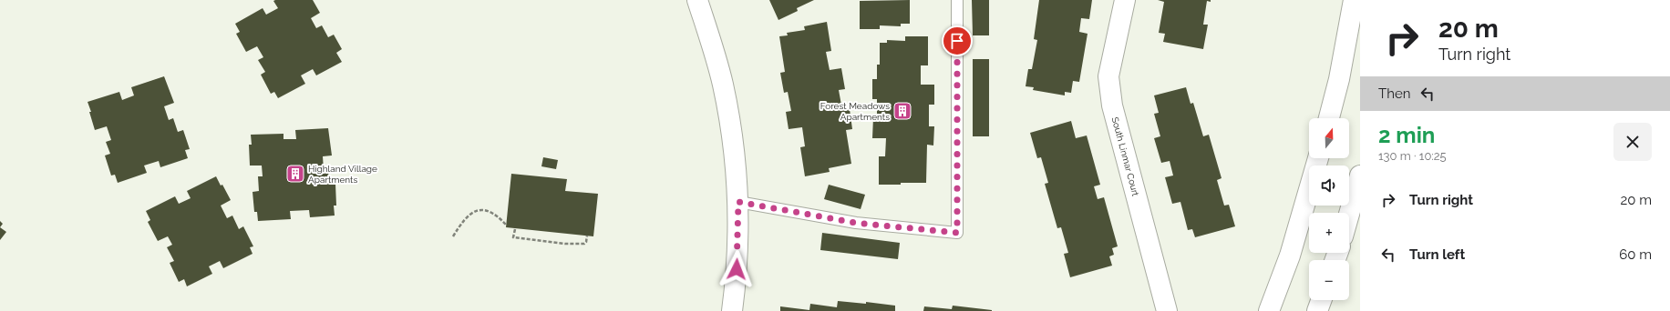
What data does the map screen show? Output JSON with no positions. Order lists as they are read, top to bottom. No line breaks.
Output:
{"streets":{"street":["South Linmar Court"]},"places":{"building":["Forest Meadows Apartments","Highland Village Apartments"]},"north":"top","page":{"turn":["20 m","Turn right"],"then":"Then","heading":["2 min","130 m · 10:25"],"map_buttons":["+","−"],"list":[{"name":"Turn right","value":"20 m"},{"name":"Turn left","value":"60 m"}]}}
